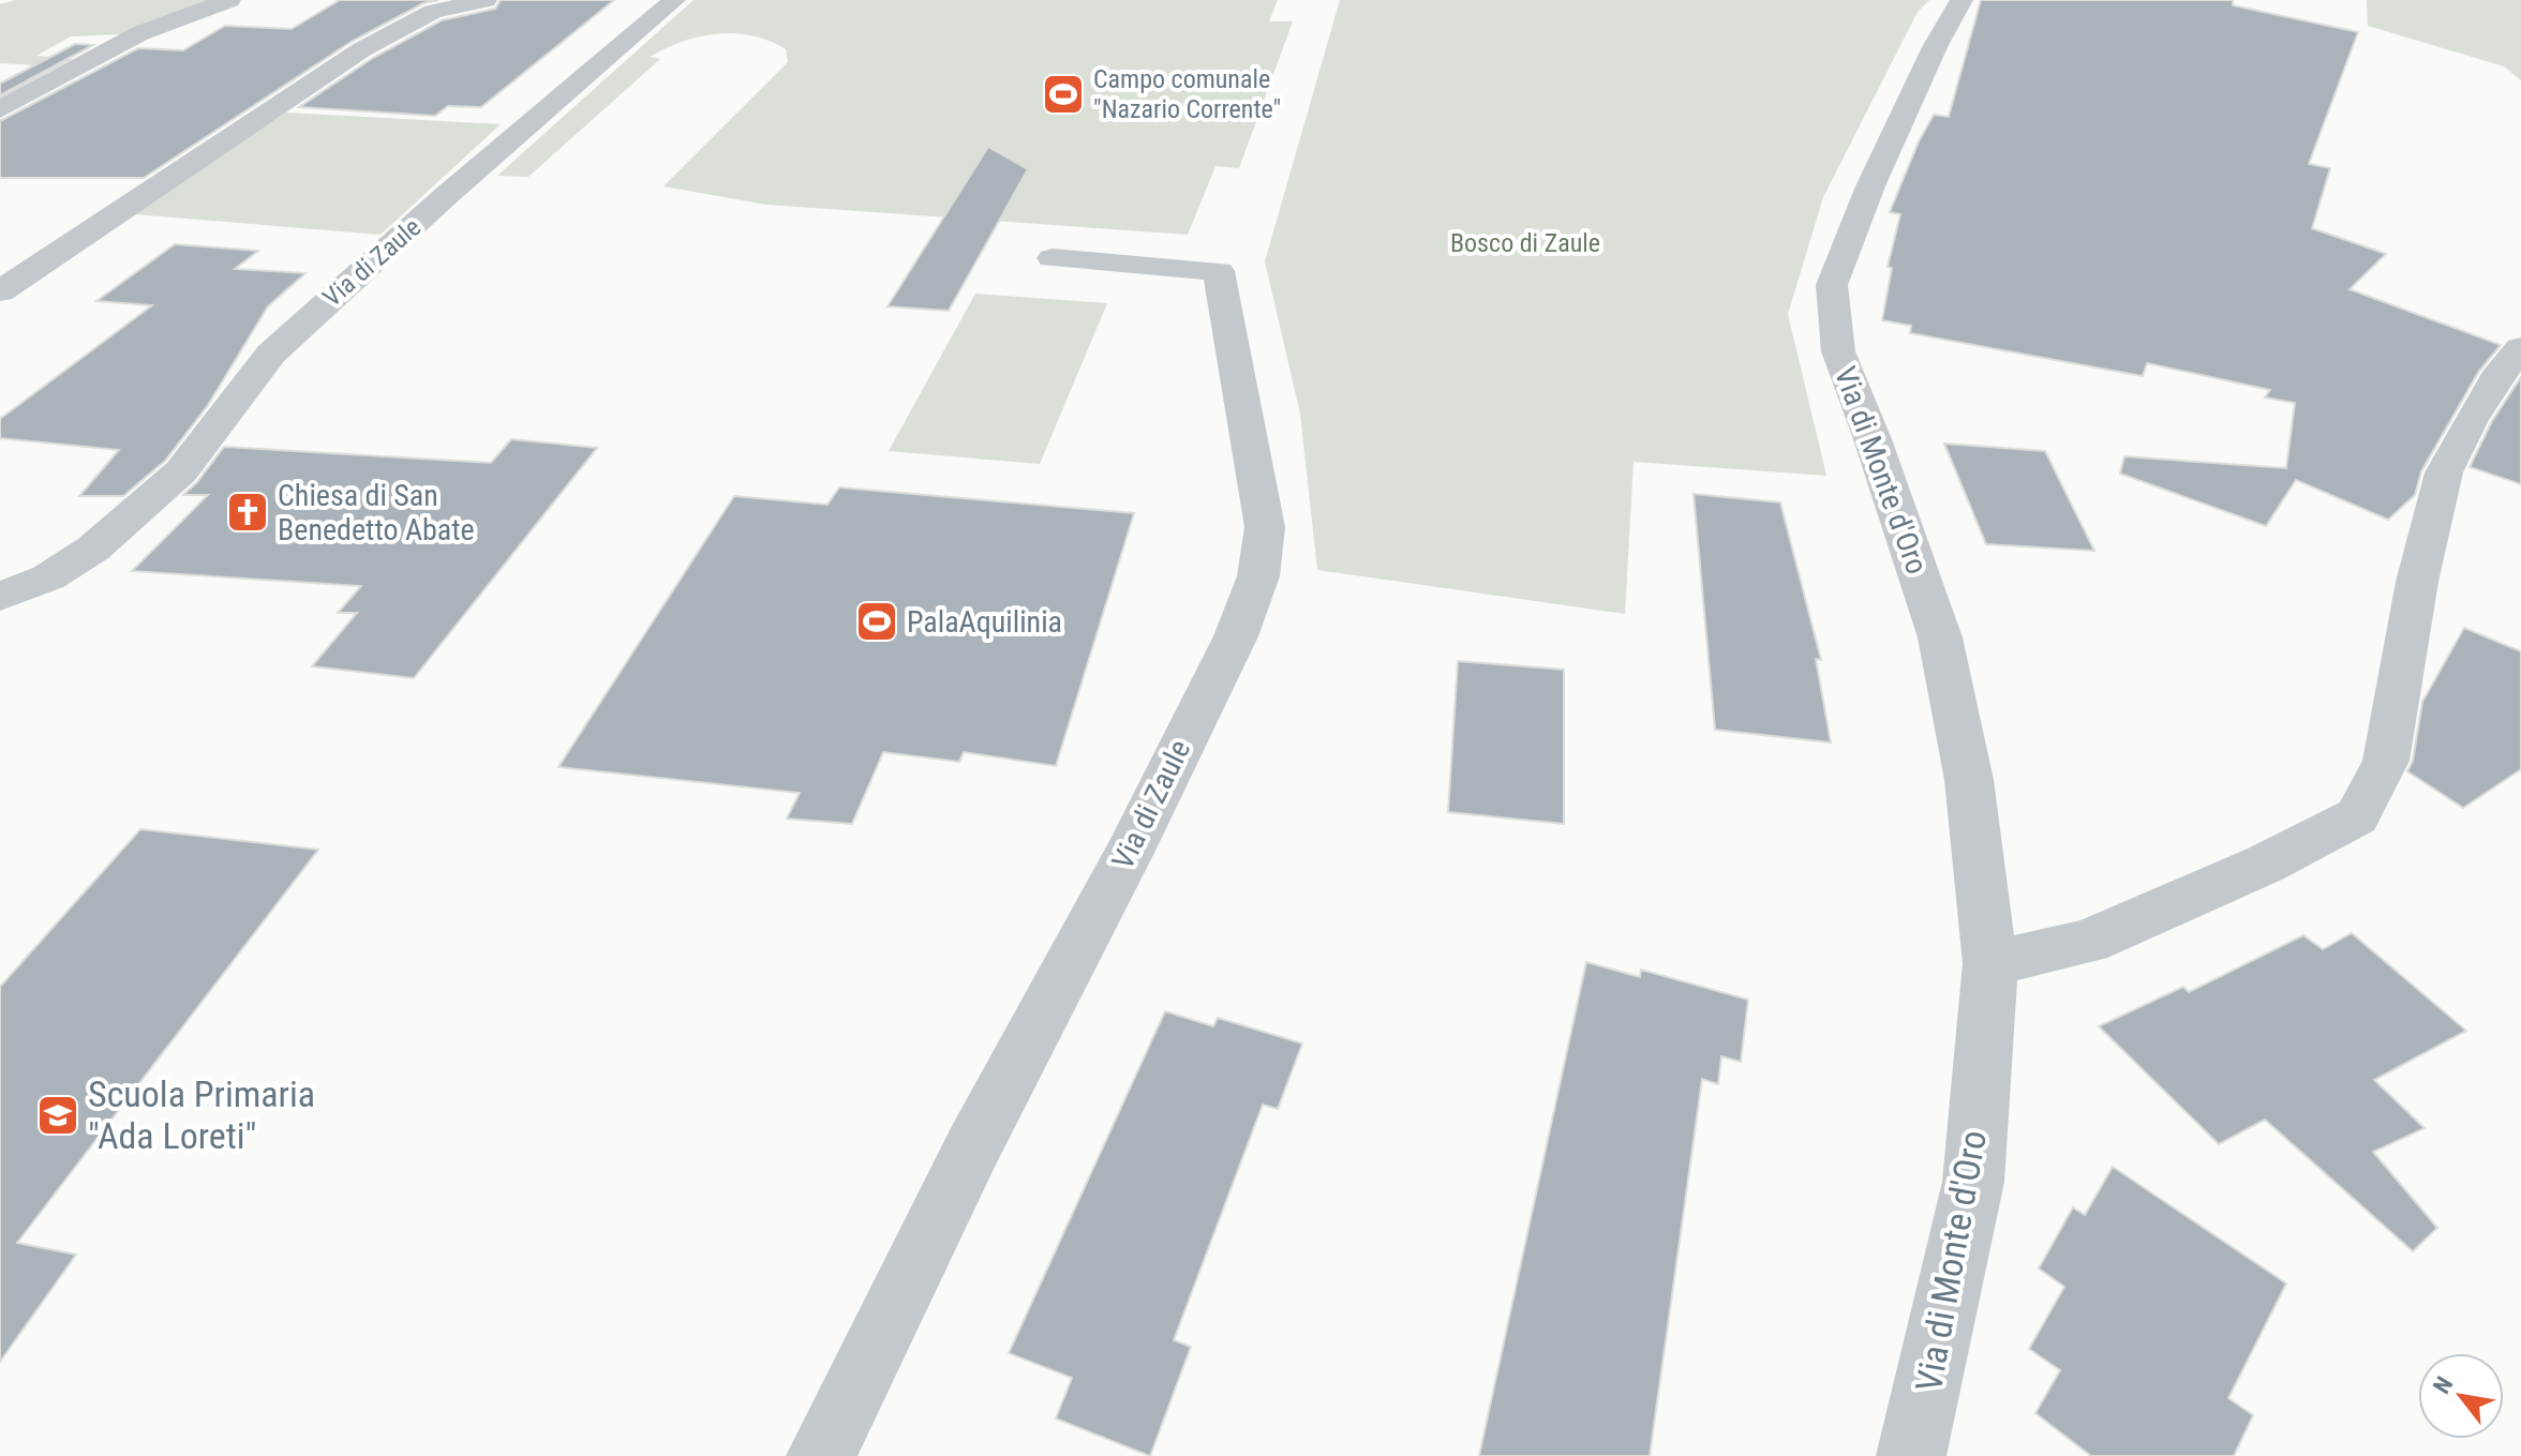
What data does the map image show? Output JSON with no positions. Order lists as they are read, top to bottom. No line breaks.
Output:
{"streets":{"street":["Via di Zaule","Via di Monte d'Oro"]},"parks":["Bosco di Zaule"],"places":{"sports":["Campo comunale \"Nazario Corrente\"","PalaAquilinia"],"church":["Chiesa di San Benedetto Abate"],"school or university":["Scuola Primaria \"Ada Loreti\""]},"north":"top left"}
